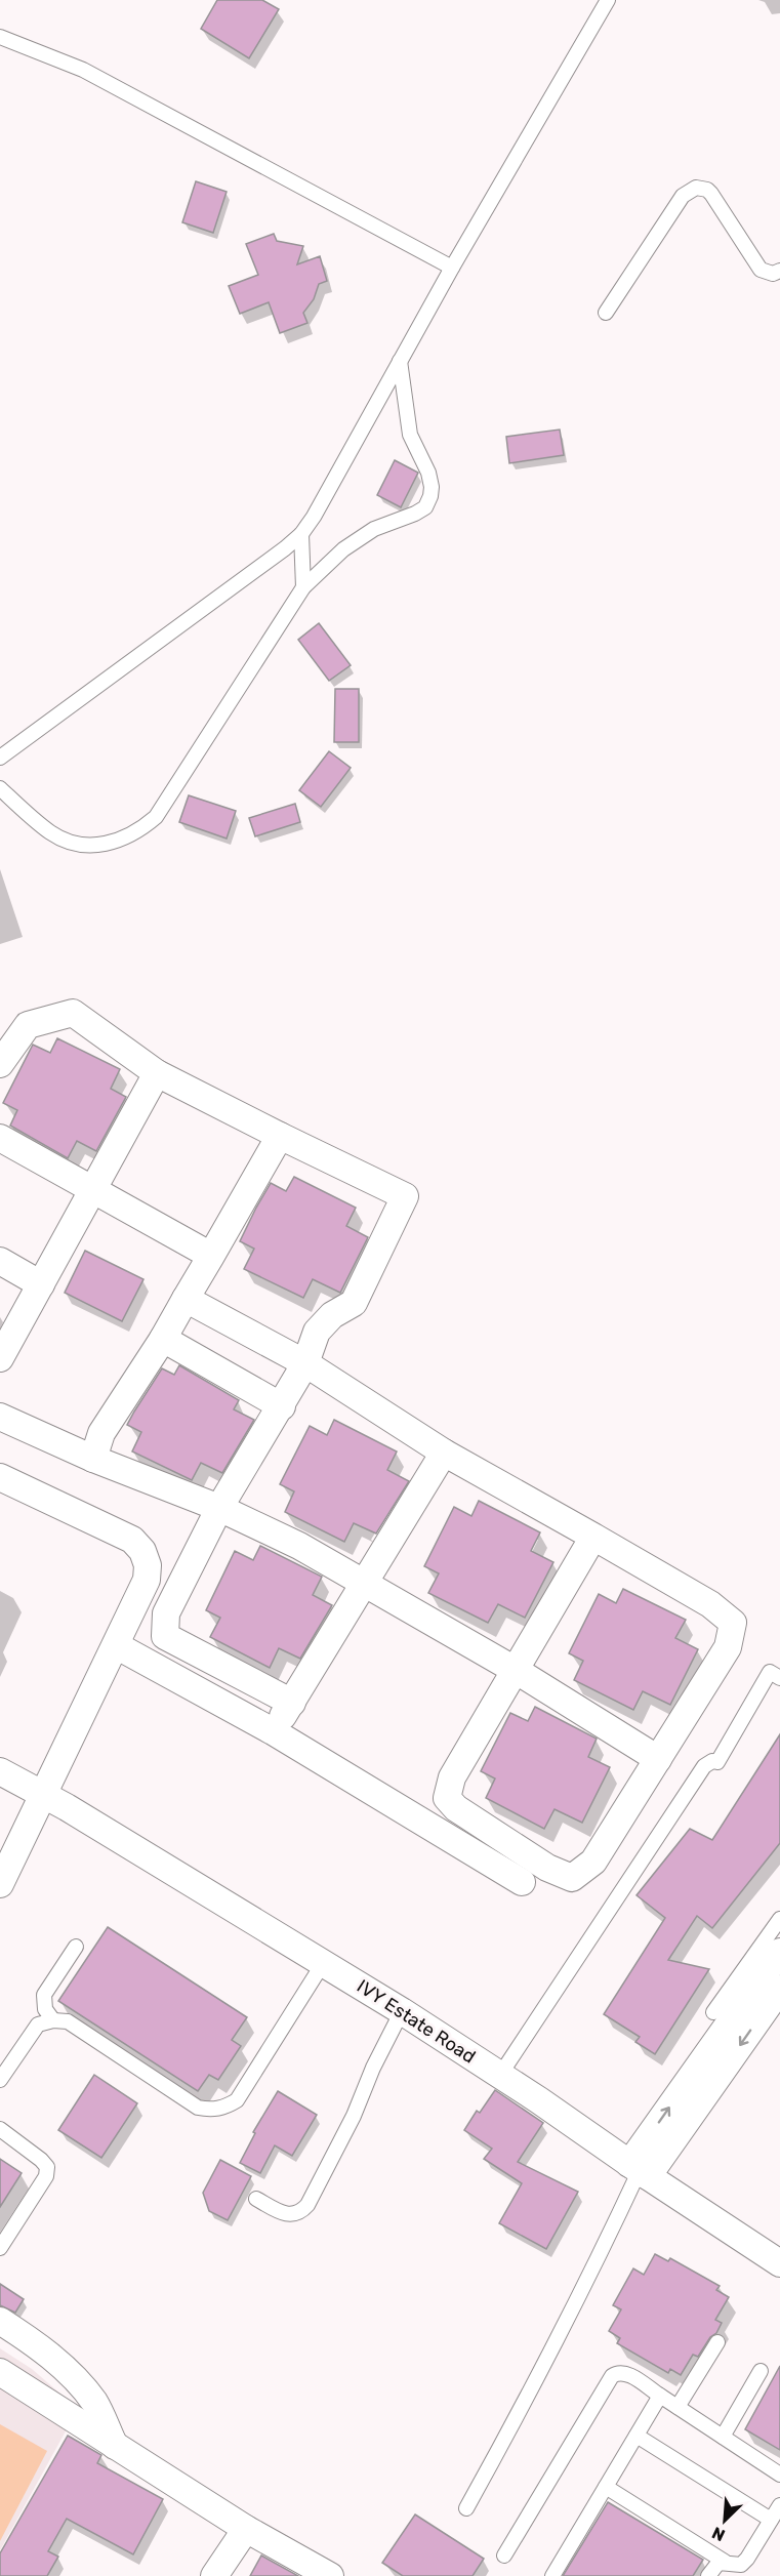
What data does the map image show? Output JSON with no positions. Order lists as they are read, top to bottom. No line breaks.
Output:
{"streets":{"street":["IVY Estate Road"]},"north":"bottom left"}
